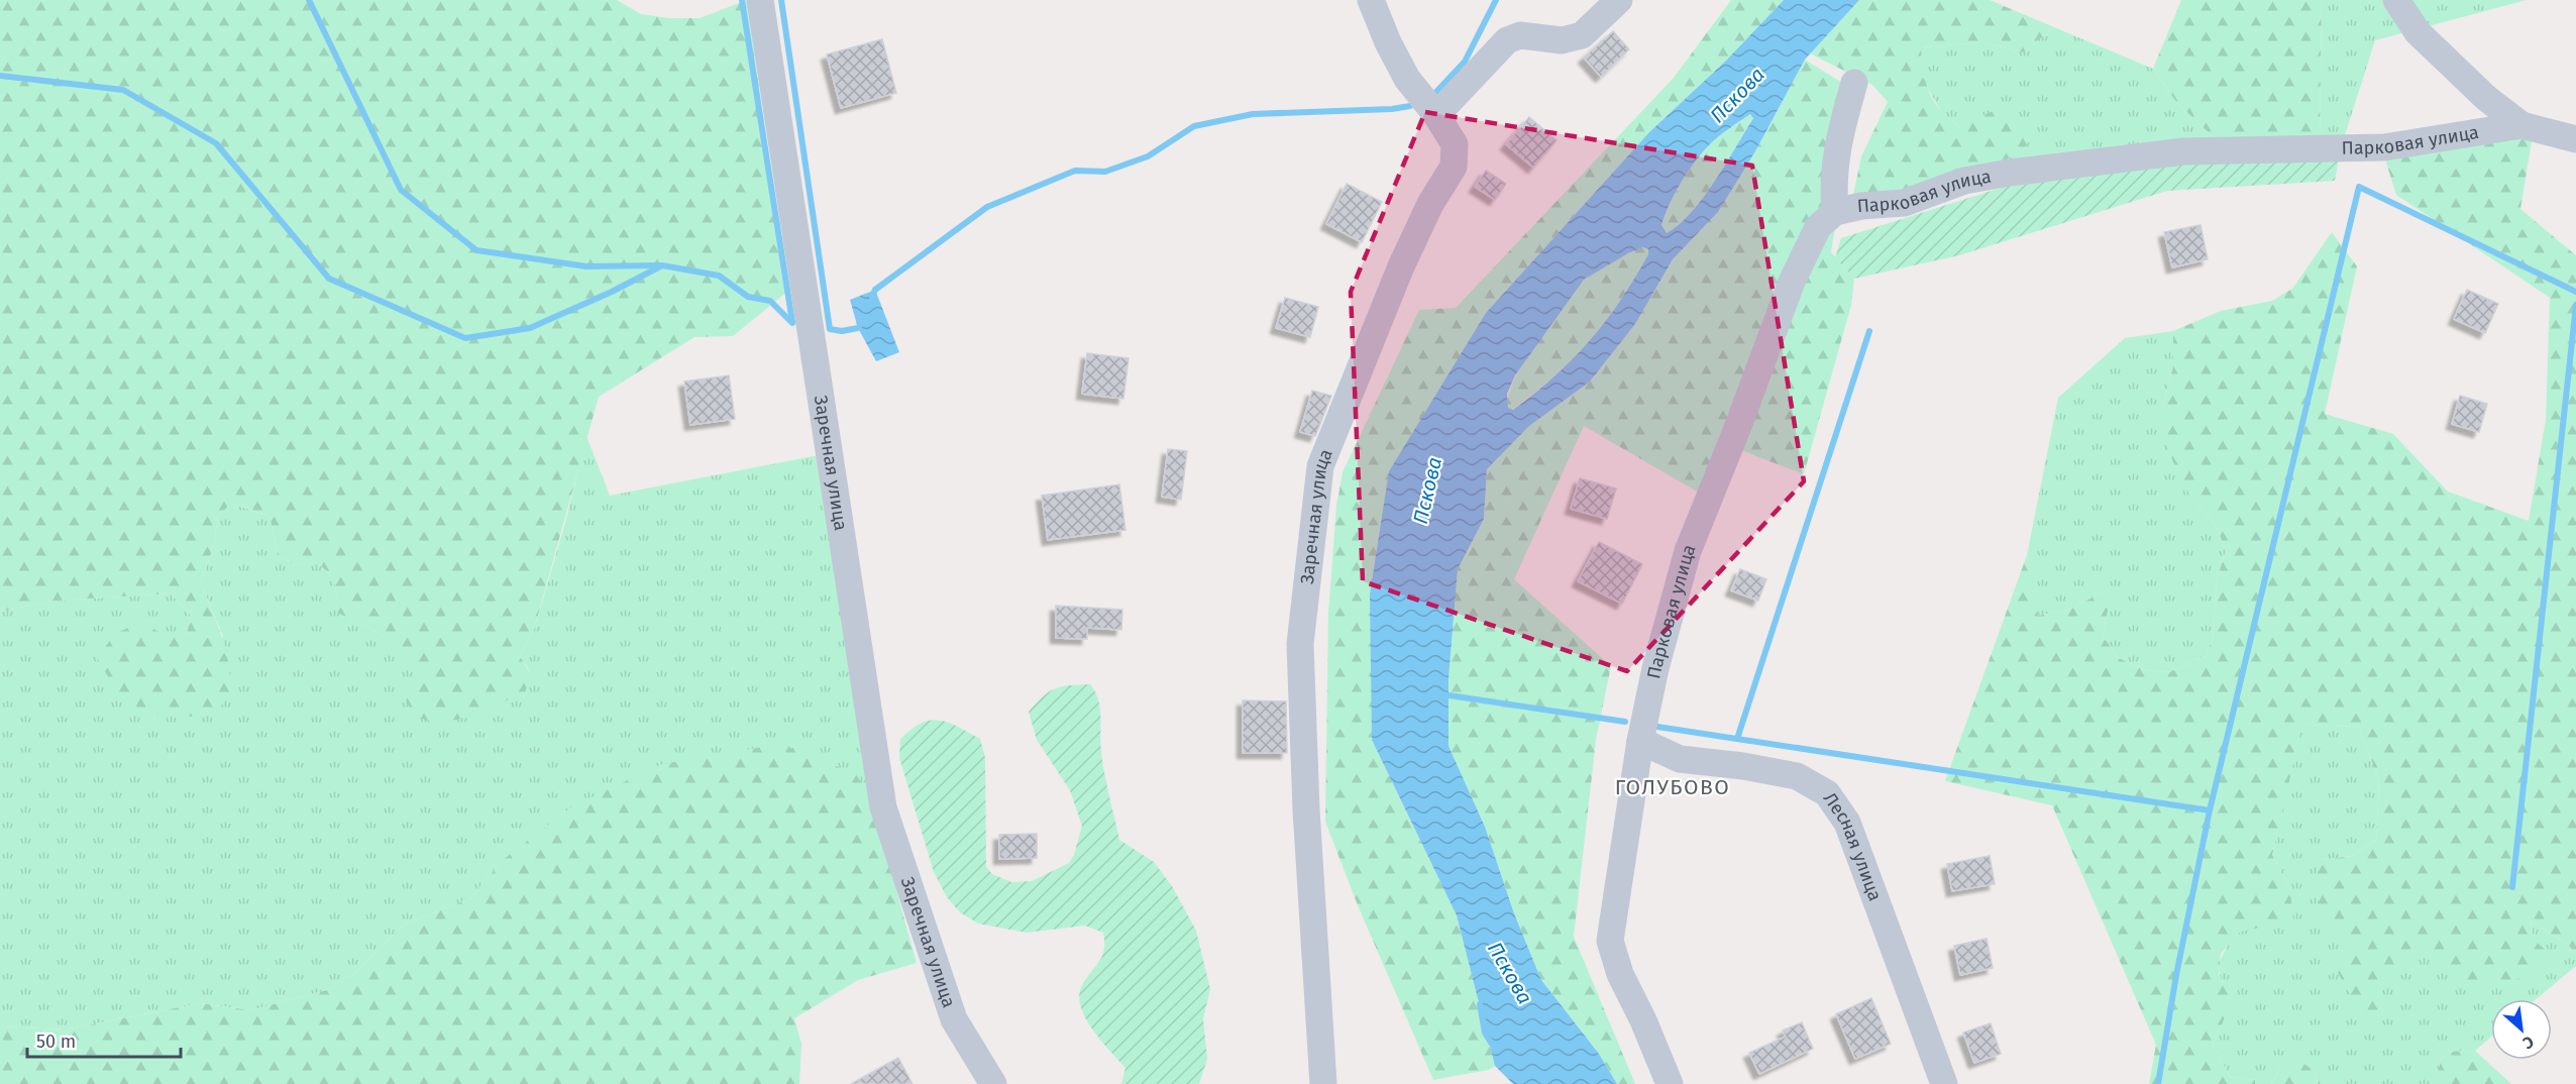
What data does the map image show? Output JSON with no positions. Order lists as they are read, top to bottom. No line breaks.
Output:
{"streets":{"street":["Парковая улица","Заречная улица","Лесная улица"]},"crossings":[["Парковая улица","Лесная улица"]],"districts":["ГОЛУБОВО"],"water":["Пскова"],"scale_bar":"50 m","north":"bottom right"}
